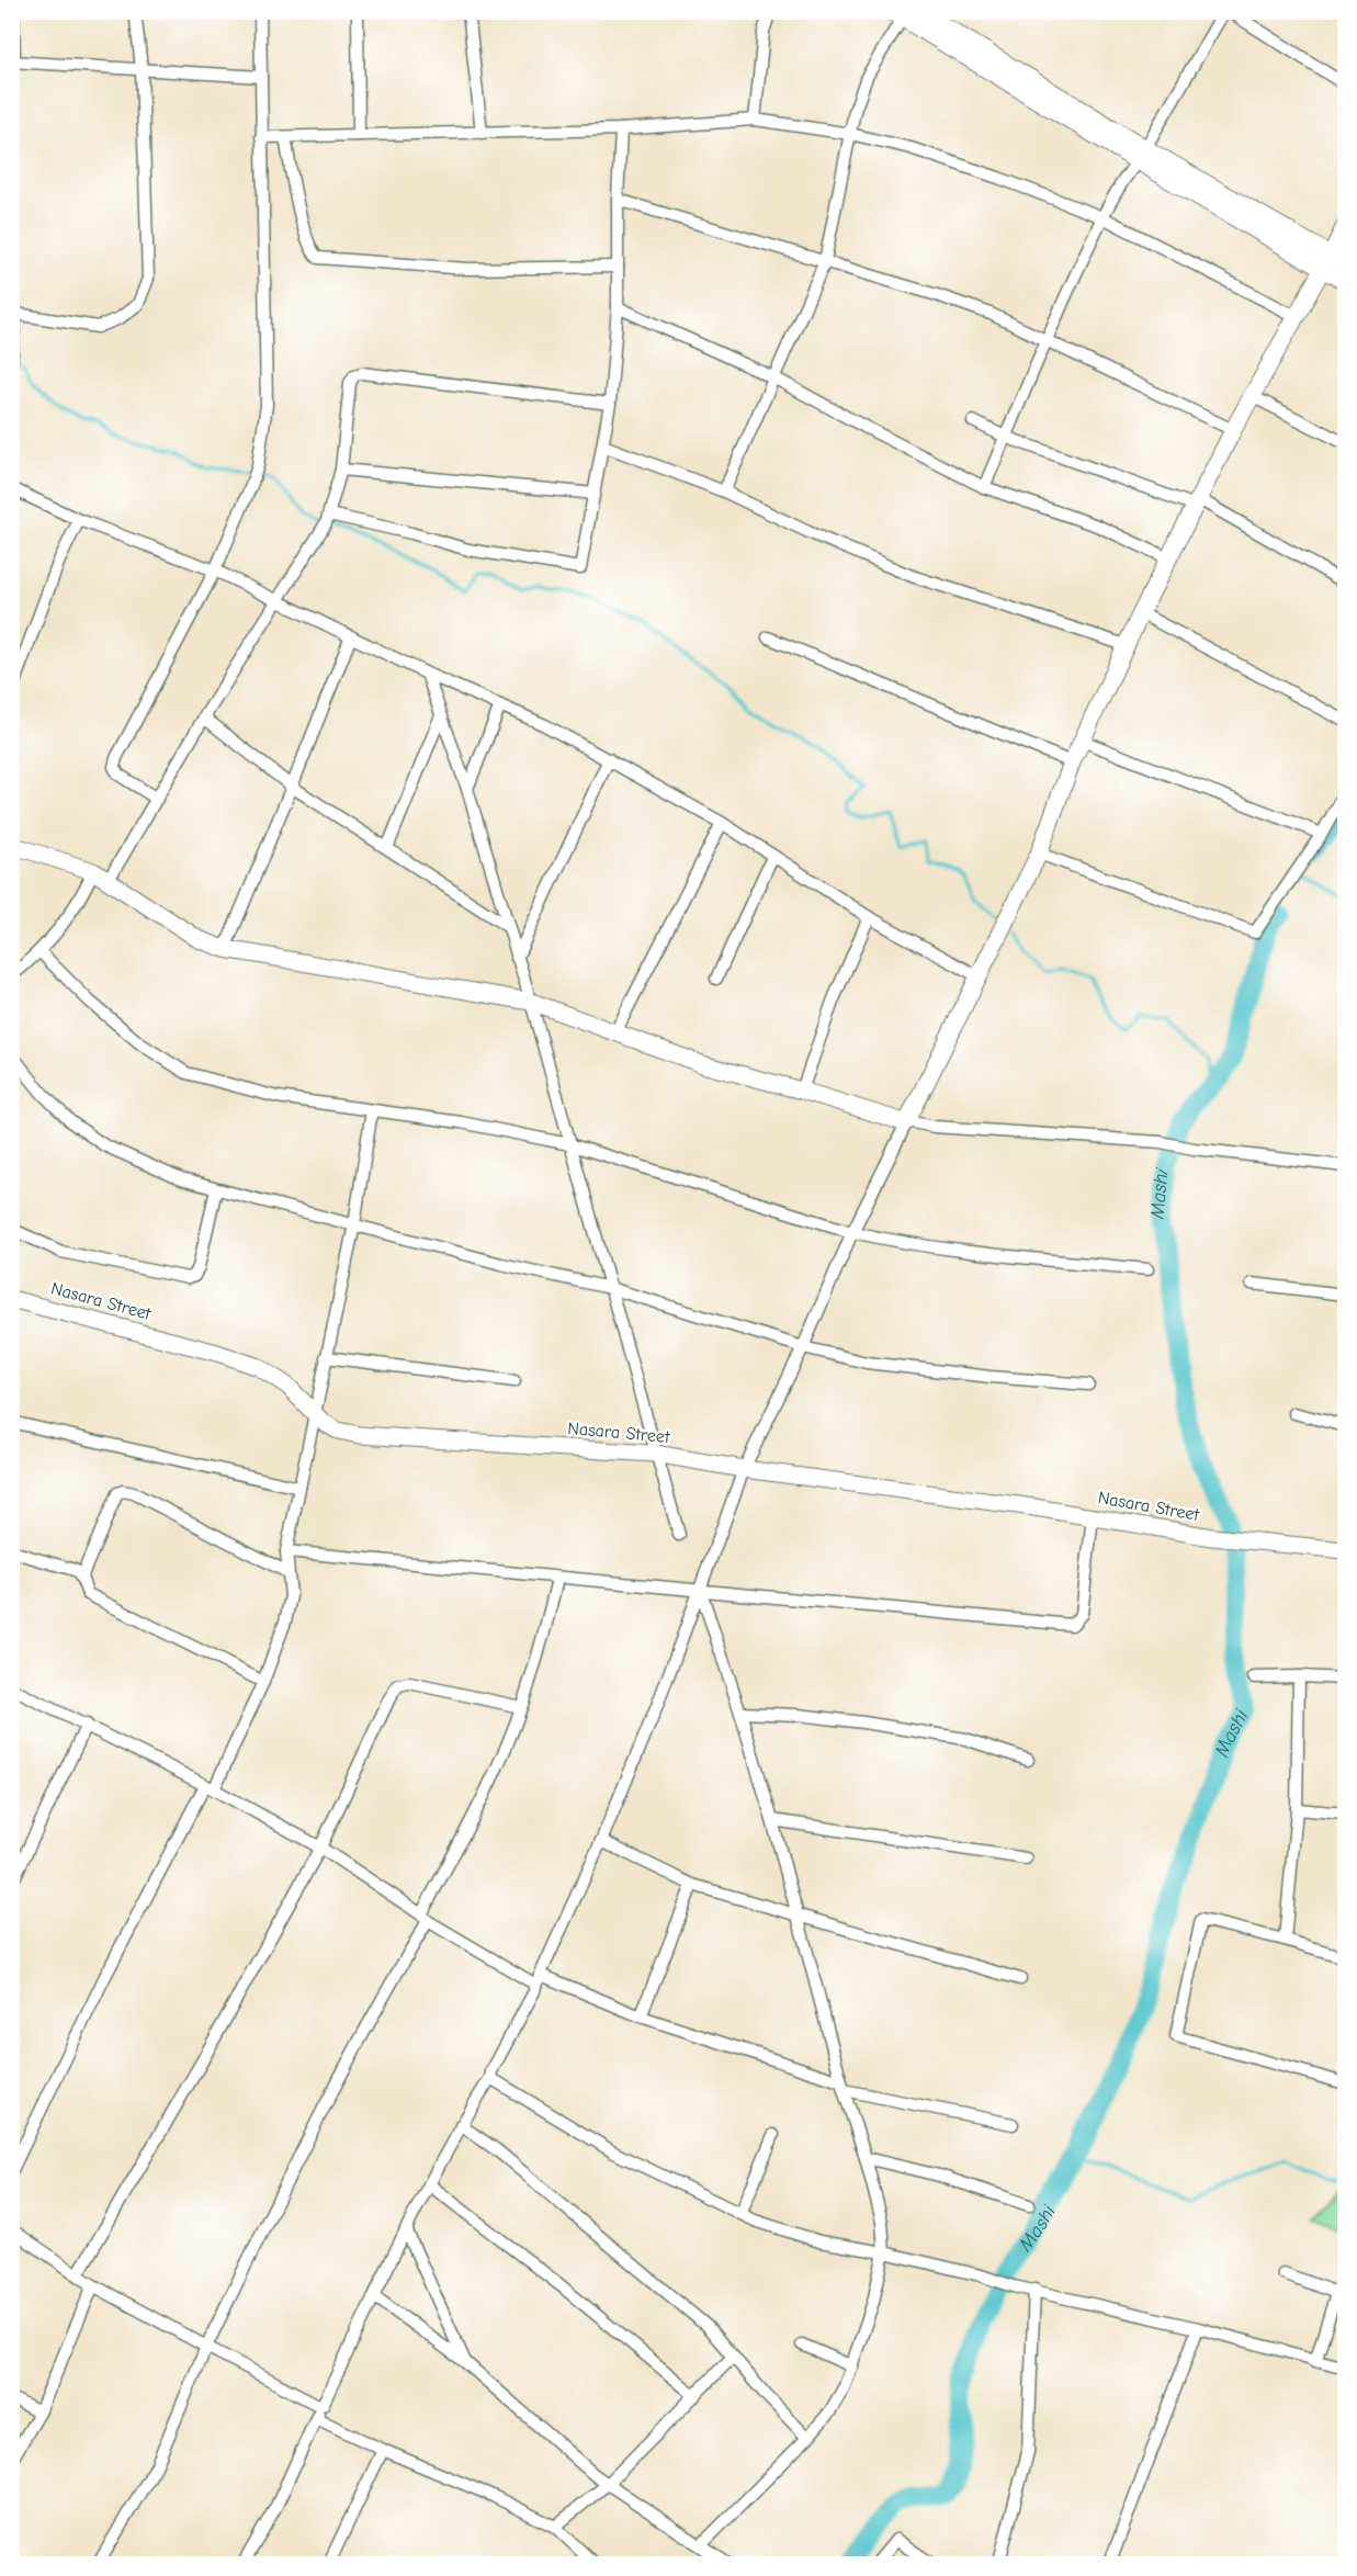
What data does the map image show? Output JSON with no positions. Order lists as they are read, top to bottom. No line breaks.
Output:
{"streets":{"street":["Nasara Street"]},"water":["Mashi"]}
